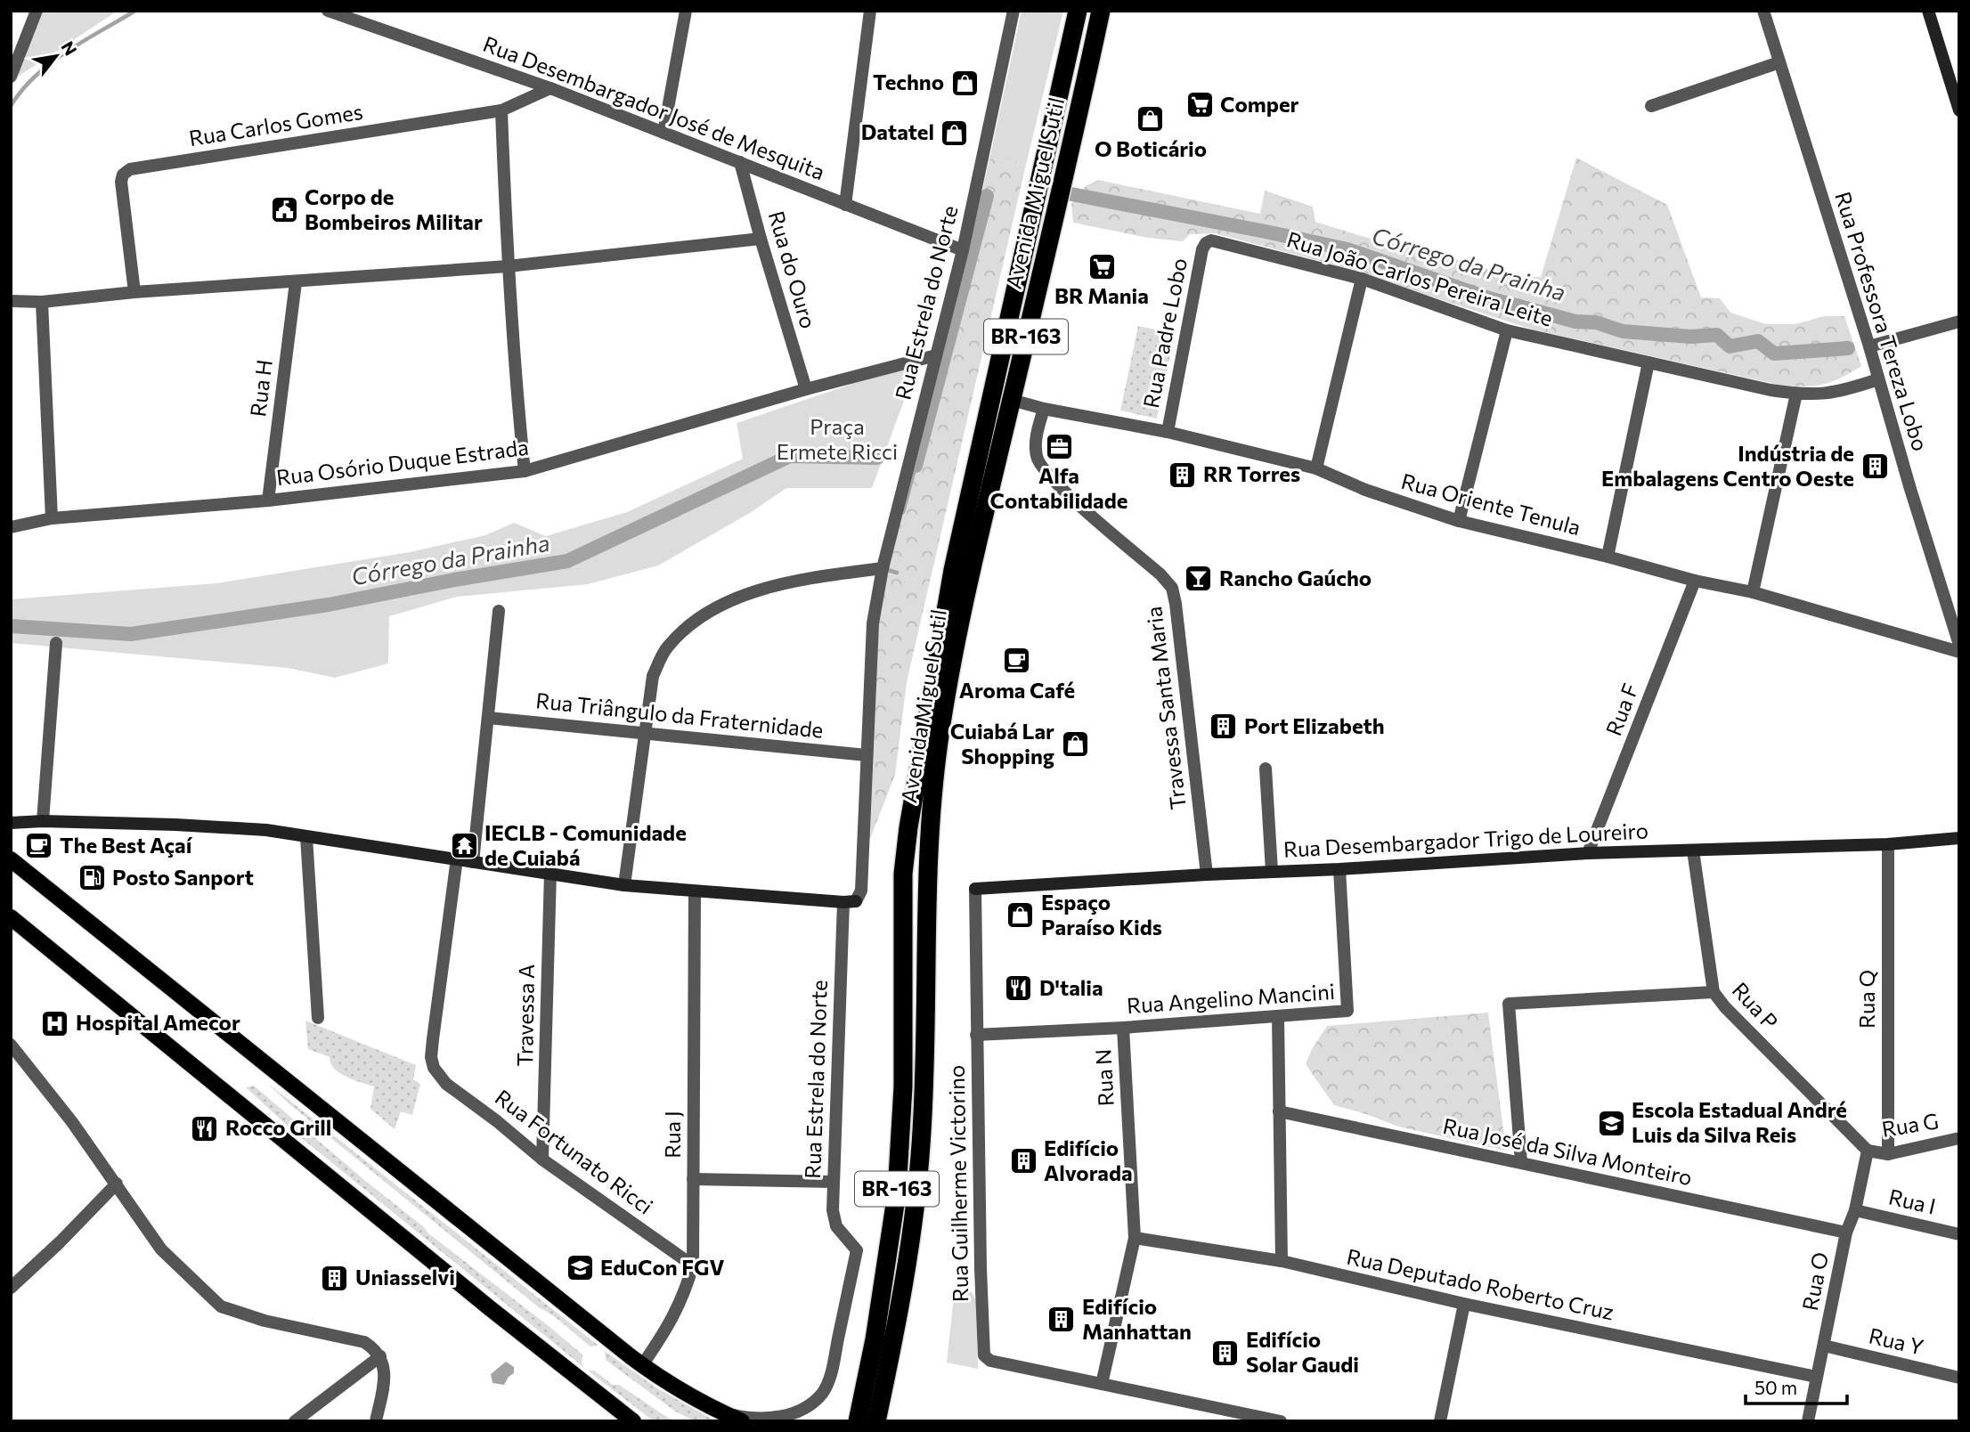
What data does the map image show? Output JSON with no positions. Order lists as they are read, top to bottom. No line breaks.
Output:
{"streets":{"highway":["Avenida Miguel Sutil","BR-163"],"street":["Rua Desembargador José de Mesquita","Rua Carlos Gomes","Rua do Ouro","Rua João Carlos Pereira Leite","Rua Estrela do Norte","Rua Professora Tereza Lobo","Rua Padre Lobo","Rua H","Rua Osório Duque Estrada","Rua Oriente Tenula","Travessa Santa Maria","Rua F","Rua Triângulo da Fraternidade","Rua Desembargador Trigo de Loureiro","Rua Angelino Mancini","Rua Q","Rua P","Travessa A","Rua N","Rua G","Rua J","Rua Fortunato Ricci","Rua José da Silva Monteiro","Rua Guilherme Victorino","Rua I","Rua O","Rua Deputado Roberto Cruz","Rua Y"]},"crossings":[["Rua Desembargador José de Mesquita","Rua Carlos Gomes"],["Rua Desembargador José de Mesquita","Rua do Ouro"],["Rua Desembargador José de Mesquita","Rua Estrela do Norte"],["Avenida Miguel Sutil","Rua Oriente Tenula"],["Rua do Ouro","Rua Osório Duque Estrada"],["Rua João Carlos Pereira Leite","Rua Professora Tereza Lobo"],["Rua João Carlos Pereira Leite","Rua Padre Lobo"],["Rua Estrela do Norte","Rua Osório Duque Estrada"],["Rua Estrela do Norte","Rua Triângulo da Fraternidade"],["Rua Padre Lobo","Rua Oriente Tenula"],["Rua H","Rua Osório Duque Estrada"],["Rua Oriente Tenula","Travessa Santa Maria"],["Rua Oriente Tenula","Rua F"],["Travessa Santa Maria","Rua Desembargador Trigo de Loureiro"],["Rua F","Rua Desembargador Trigo de Loureiro"],["Rua Desembargador Trigo de Loureiro","Rua Angelino Mancini"],["Rua Desembargador Trigo de Loureiro","Rua Q"],["Rua Desembargador Trigo de Loureiro","Rua P"],["Rua Desembargador Trigo de Loureiro","Rua Guilherme Victorino"],["Rua Angelino Mancini","Rua N"],["Rua Angelino Mancini","Rua Guilherme Victorino"],["Rua Q","Rua G"],["Rua P","Rua G"],["Rua P","Rua O"],["Travessa A","Rua Fortunato Ricci"],["Rua N","Rua Guilherme Victorino"],["Rua N","Rua Deputado Roberto Cruz"],["Rua G","Rua O"],["Rua J","Rua Fortunato Ricci"],["Rua José da Silva Monteiro","Rua O"],["Rua I","Rua O"],["Rua O","Rua Deputado Roberto Cruz"],["Rua O","Rua Y"]],"water":["Córrego da Prainha"],"parks":["Praça Ermete Ricci"],"places":{"shop":["Techno","O Boticário","Datatel","Cuiabá Lar Shopping","Espaço Paraíso Kids"],"supermarket":["Comper","BR Mania"],"public building":["Corpo de Bombeiros Militar"],"office":["Alfa Contabilidade"],"building":["Indústria de Embalagens Centro Oeste","RR Torres","Port Elizabeth","Edifício Alvorada","Uniasselvi","Edifício Manhattan","Edifício Solar Gaudi"],"bar":["Rancho Gaúcho"],"cafe":["Aroma Café","The Best Açaí"],"temple":["IECLB - Comunidade de Cuiabá"],"fuel station":["Posto Sanport"],"restaurant":["D'talia","Rocco Grill"],"hospital":["Hospital Amecor"],"school or university":["Escola Estadual André Luis da Silva Reis","EduCon FGV"]},"scale_bar":"50 m","north":"top right"}
